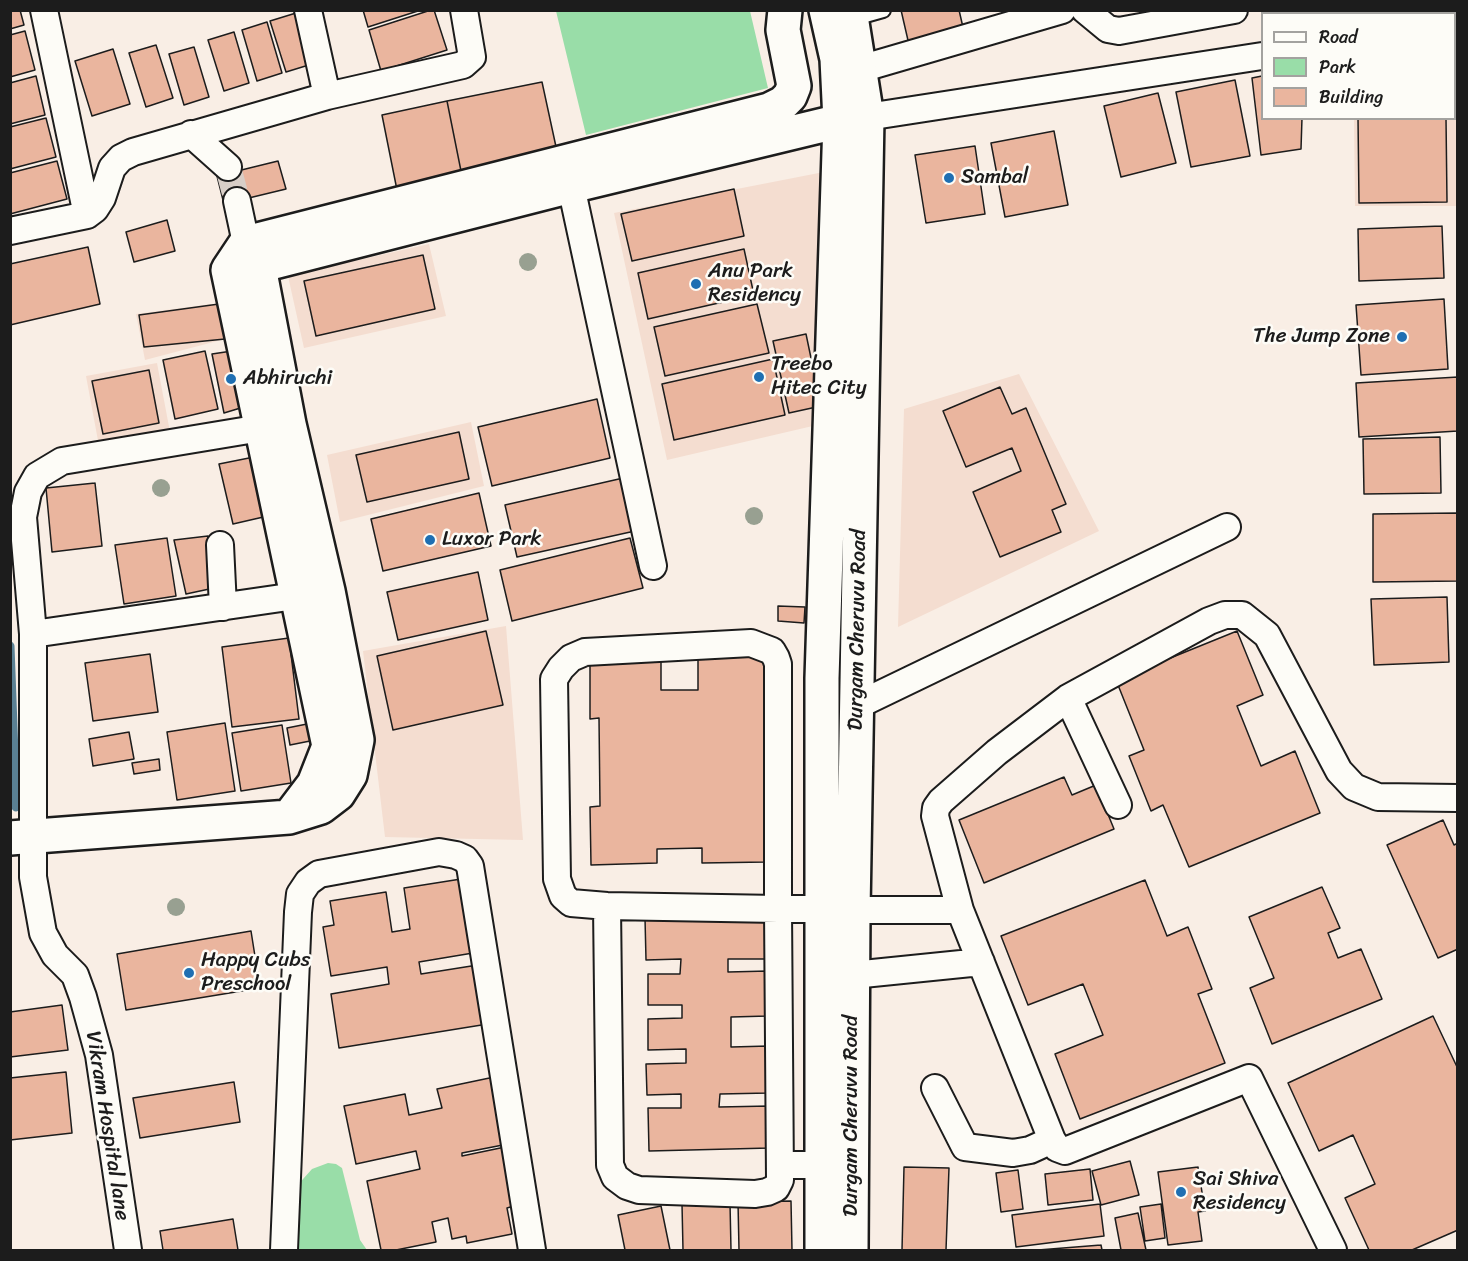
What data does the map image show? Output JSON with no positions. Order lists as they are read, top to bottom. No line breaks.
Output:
{"streets":{"street":["Durgam Cheruvu Road","Vikram Hospital lane"]},"places":["Sambal","Anu Park Residency","The Jump Zone","Treebo Hitec City","Abhiruchi","Luxor Park","Happy Cubs Preschool","Sai Shiva Residency"],"legend":["Road","Park","Building"]}
